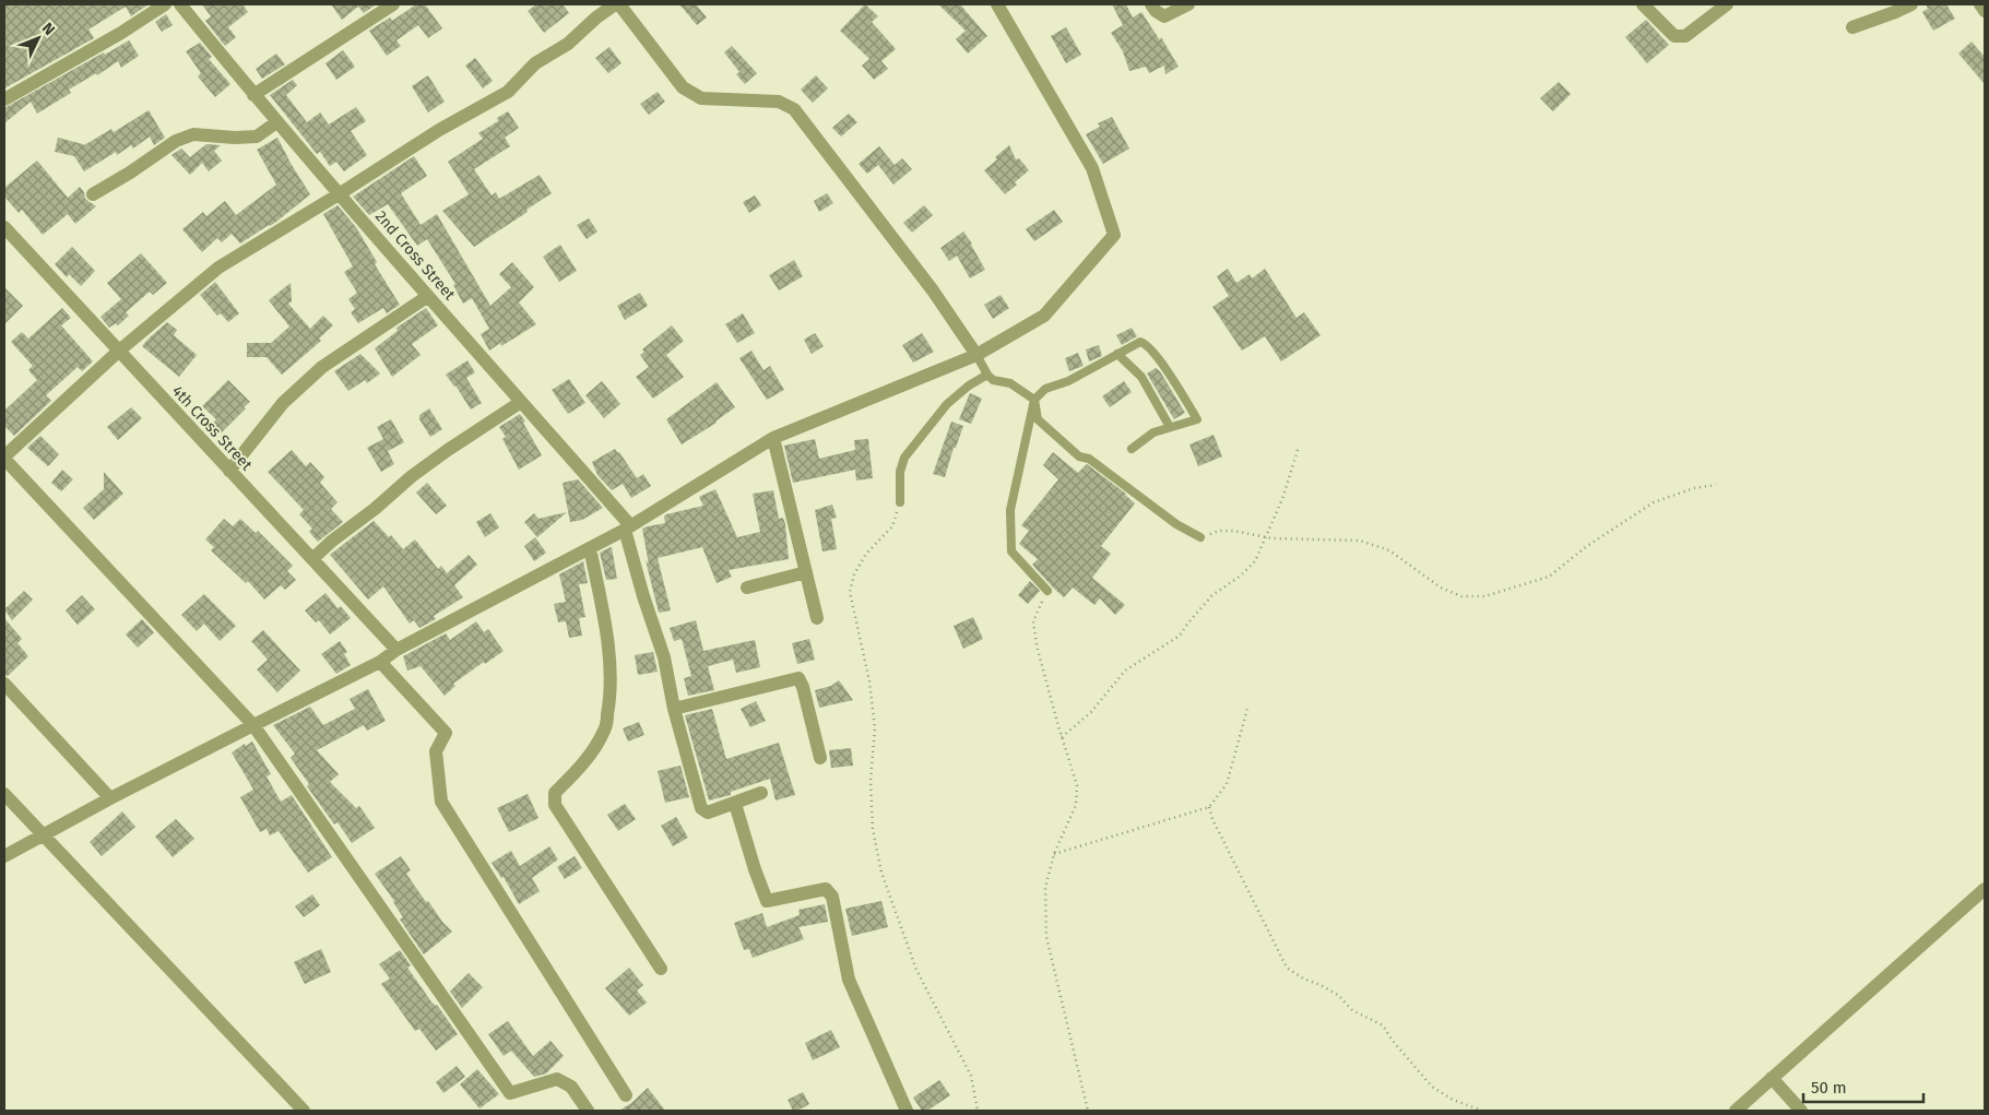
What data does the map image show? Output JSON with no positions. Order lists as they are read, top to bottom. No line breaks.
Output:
{"streets":{"street":["2nd Cross Street","4th Cross Street"]},"scale_bar":"50 m","north":"top right"}
